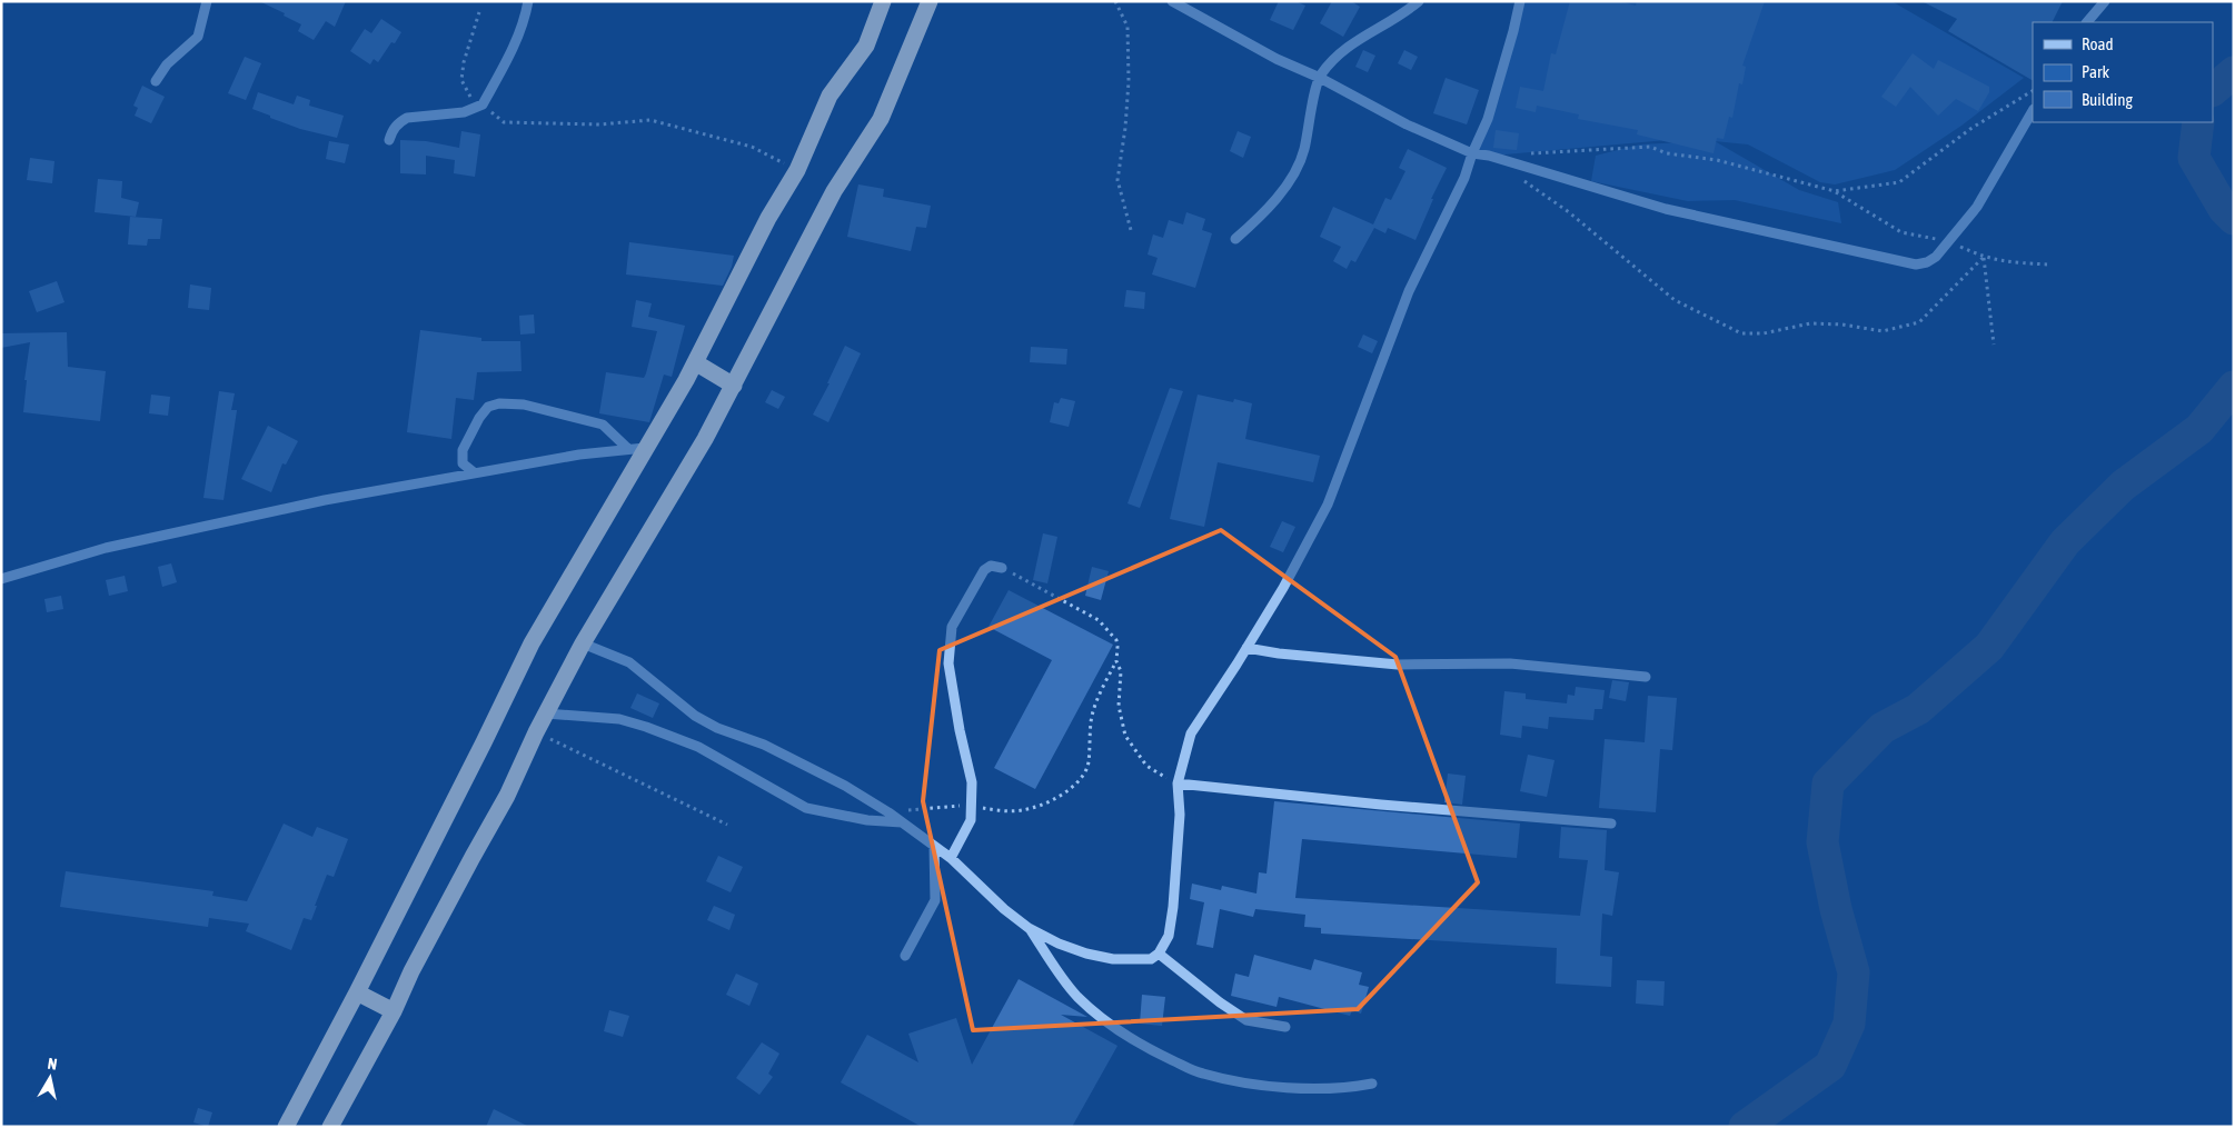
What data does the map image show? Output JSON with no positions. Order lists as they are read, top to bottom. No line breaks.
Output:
{"legend":["Road","Park","Building"],"north":"top"}
